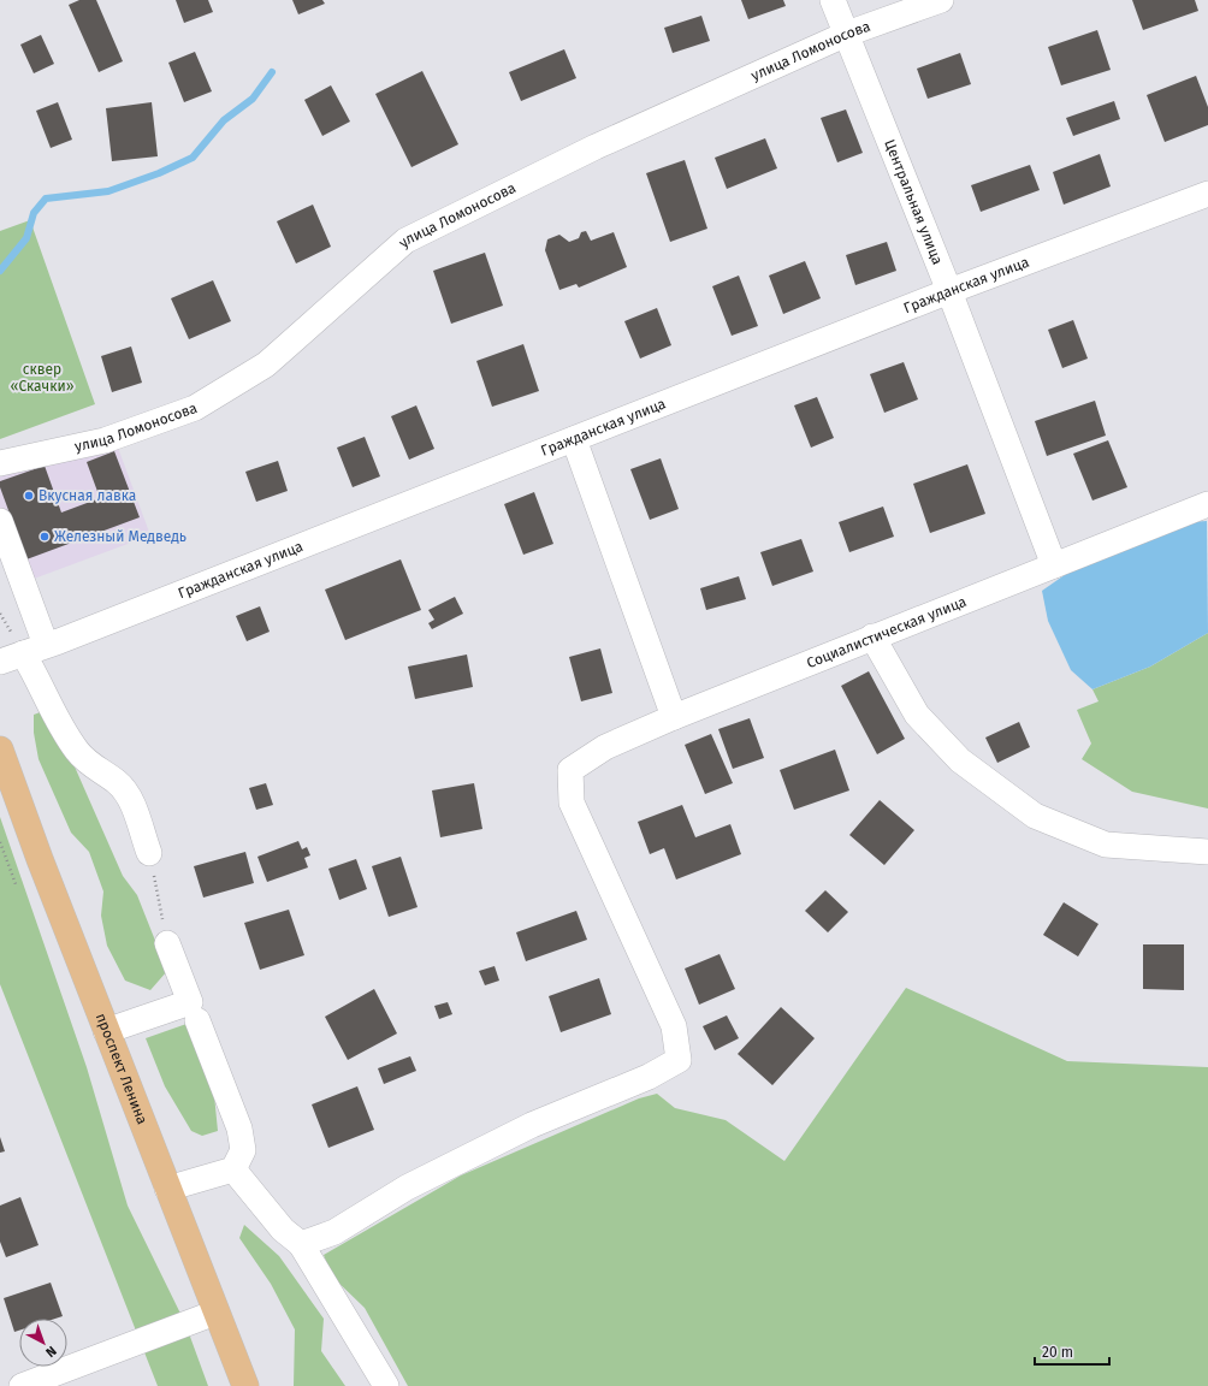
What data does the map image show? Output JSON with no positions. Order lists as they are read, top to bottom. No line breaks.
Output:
{"streets":{"main road":["проспект Ленина"],"street":["улица Ломоносова","Центральная улица","Гражданская улица","Социалистическая улица"]},"crossings":[["улица Ломоносова","Центральная улица"],["Центральная улица","Гражданская улица"],["Центральная улица","Социалистическая улица"]],"parks":["сквер «Скачки»"],"places":["Вкусная лавка","Железный Медведь"],"scale_bar":"20 m","north":"bottom right"}
